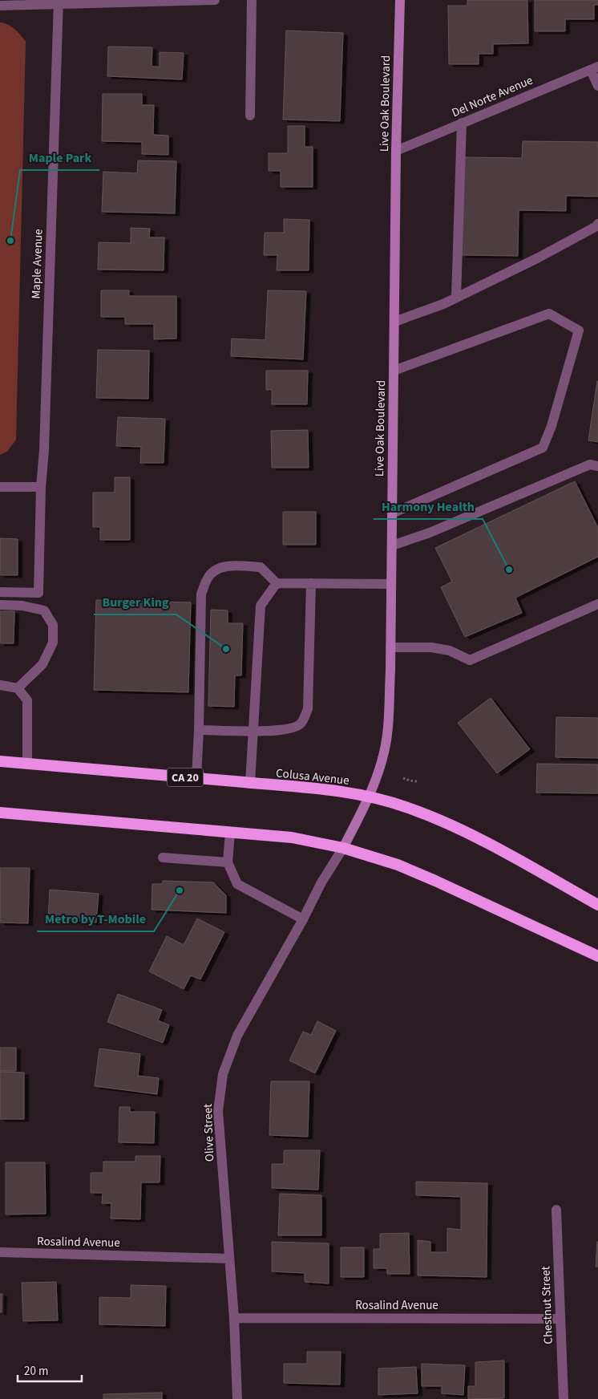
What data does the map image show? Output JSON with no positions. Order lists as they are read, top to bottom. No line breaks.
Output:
{"streets":{"highway":["Colusa Avenue","CA 20"],"main road":["Live Oak Boulevard"],"street":["Del Norte Avenue","Maple Avenue","Olive Street","Rosalind Avenue","Chestnut Street"]},"crossings":[["Del Norte Avenue","Live Oak Boulevard"],["Live Oak Boulevard","Colusa Avenue"],["Live Oak Boulevard","Olive Street"],["Olive Street","Rosalind Avenue"],["Rosalind Avenue","Chestnut Street"]],"places":["Maple Park","Harmony Health","Burger King","Metro by T-Mobile"],"scale_bar":"20 m"}
